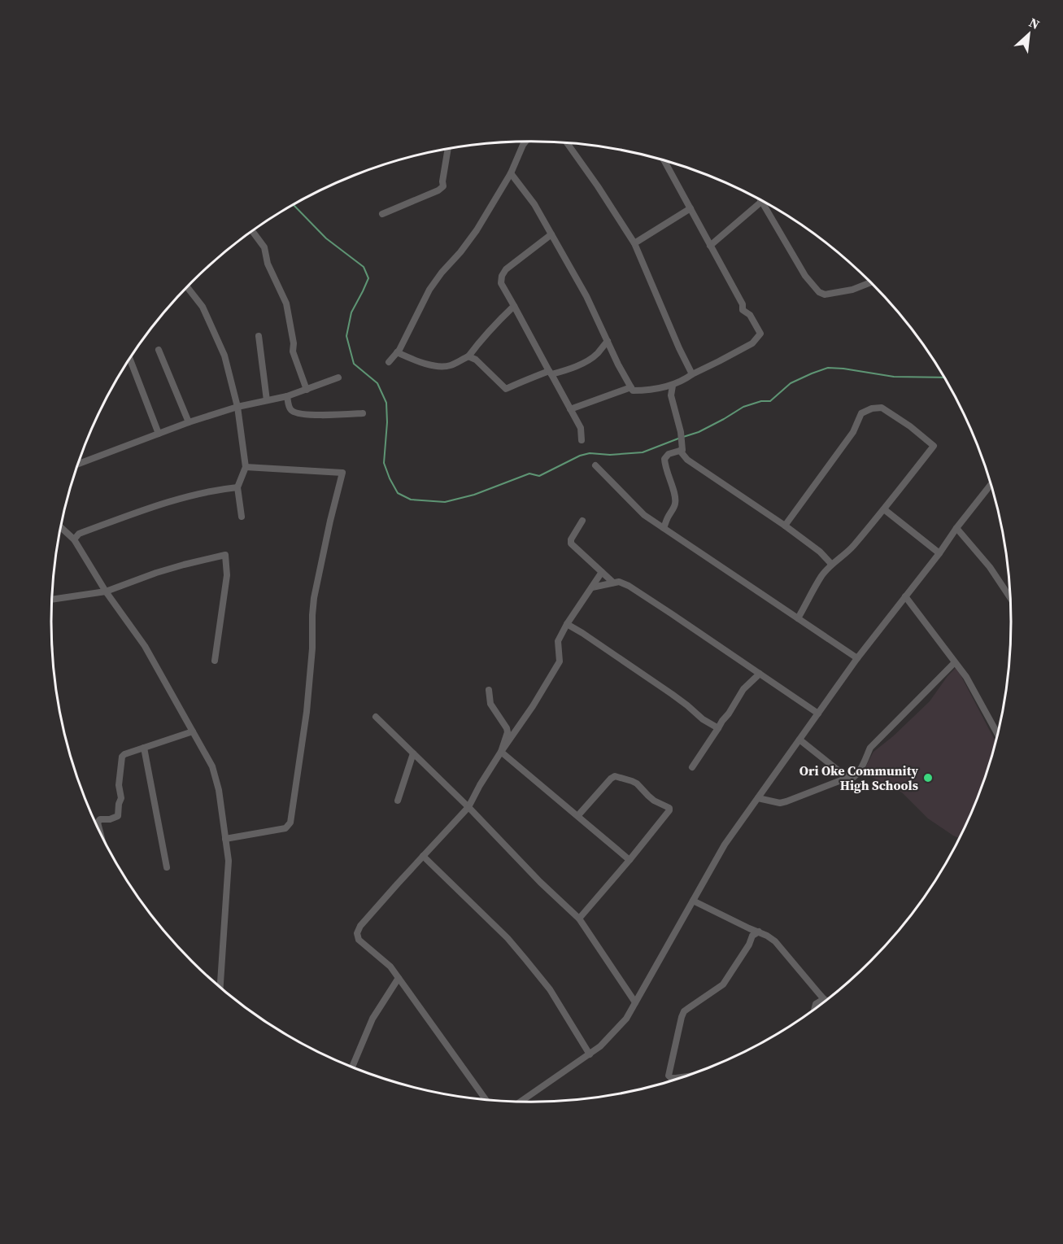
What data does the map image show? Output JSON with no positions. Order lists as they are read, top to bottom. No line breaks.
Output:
{"places":["Ori Oke Community High Schools"],"north":"top right"}
